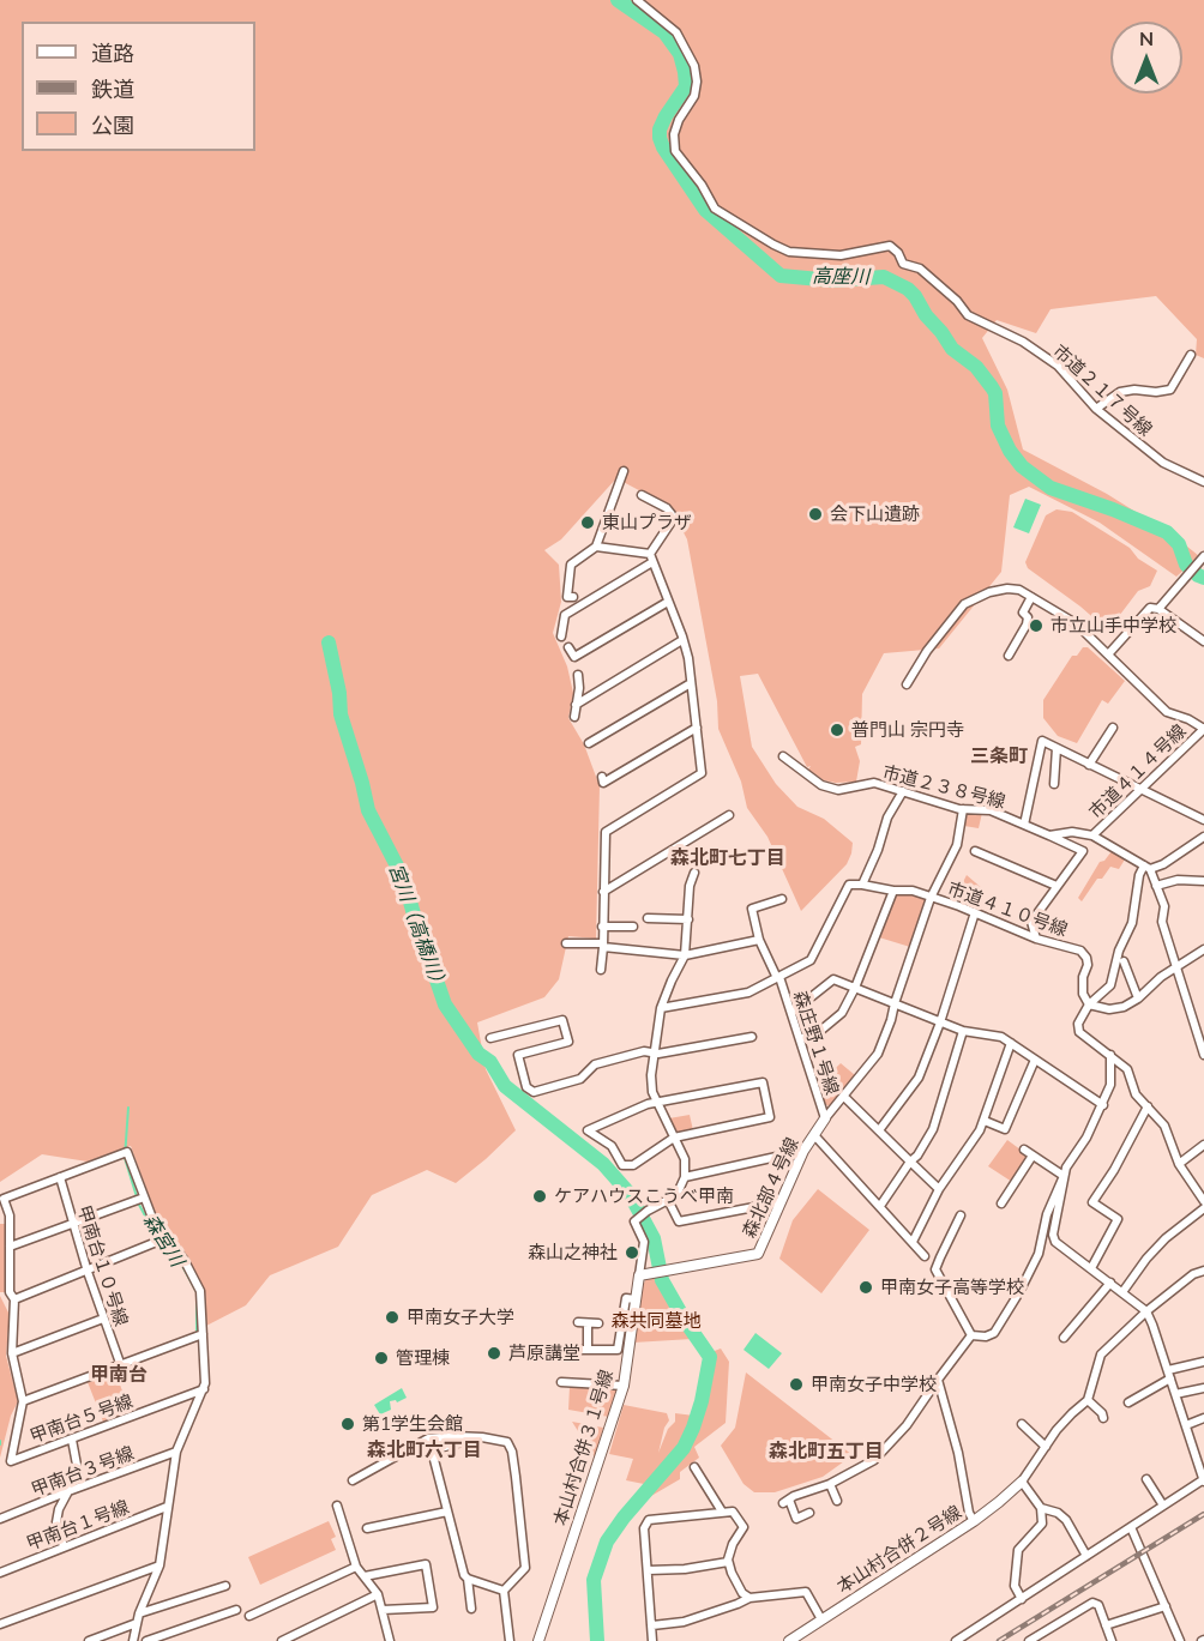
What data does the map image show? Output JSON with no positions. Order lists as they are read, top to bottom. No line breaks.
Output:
{"streets":{"street":["市道２１７号線","市道４１４号線","市道２３８号線","市道４１０号線","森庄野１号線","森北部４号線","甲南台１０号線","甲南台５号線","本山村合併３１号線","甲南台３号線","甲南台１号線","本山村合併２号線"]},"crossings":[["市道４１４号線","市道２３８号線"],["森北部４号線","本山村合併３１号線"]],"districts":["三条町","森北町七丁目","甲南台","森北町六丁目","森北町五丁目"],"water":["高座川","宮川（高橋川）","森宮川"],"parks":["森共同墓地"],"places":["会下山遺跡","東山プラザ","市立山手中学校","普門山 宗円寺","ケアハウスこうべ甲南","森山之神社","甲南女子高等学校","甲南女子大学","芦原講堂","管理棟","甲南女子中学校","第1学生会館"],"legend":["道路","鉄道","公園"],"north":"top"}
